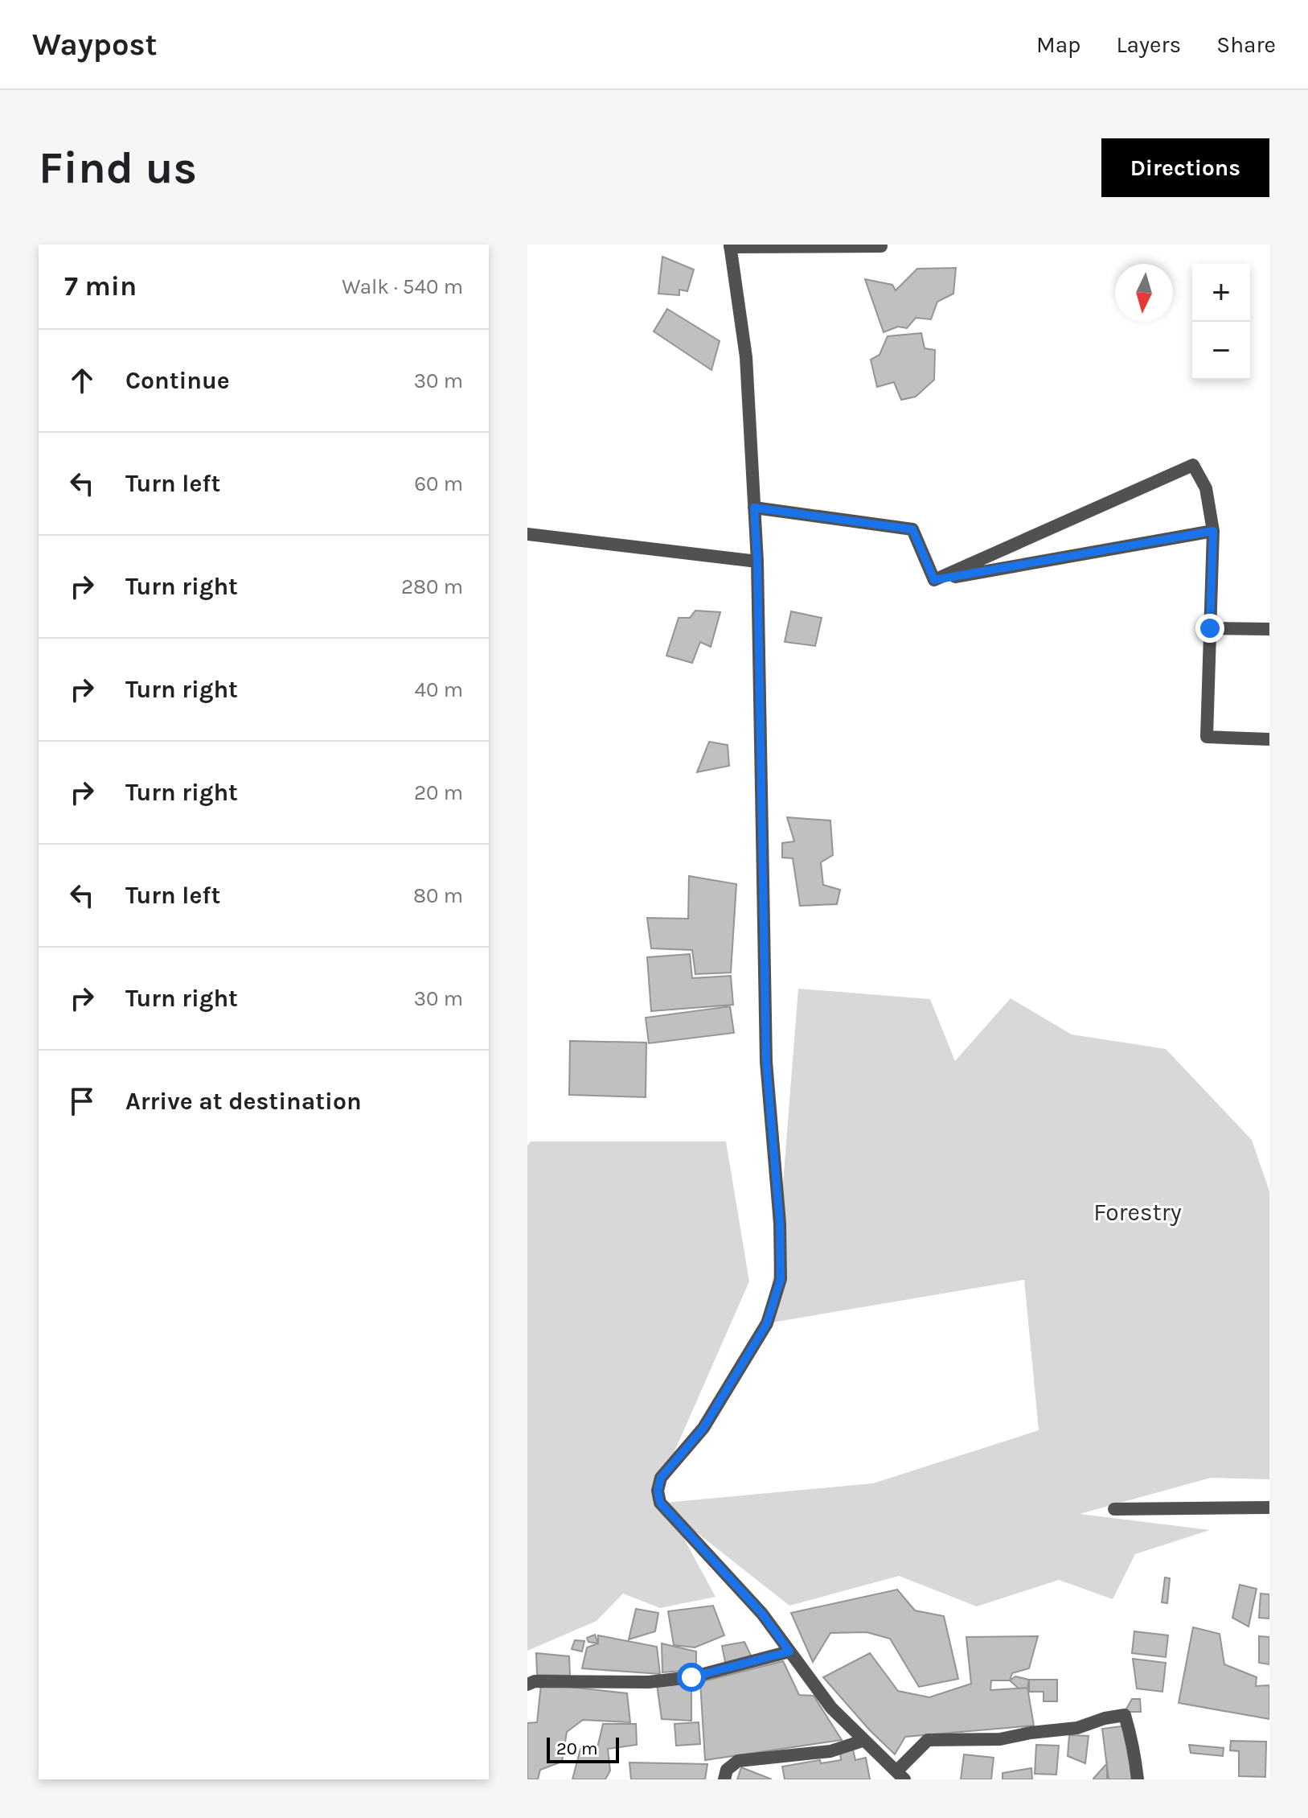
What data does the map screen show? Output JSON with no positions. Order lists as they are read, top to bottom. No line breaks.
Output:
{"parks":["Forestry"],"scale_bar":"20 m","north":"bottom","page":{"header":"Waypost","nav":["Map","Layers","Share"],"buttons":"Directions","title":"Find us","heading":["7 min","Walk · 540 m"],"map_buttons":["+","−"],"list":[["Continue","30 m"],["Turn left","60 m"],["Turn right","280 m"],["Turn right","40 m"],["Turn right","20 m"],["Turn left","80 m"],["Turn right","30 m"],"Arrive at destination"],"scale":"20 m"}}
